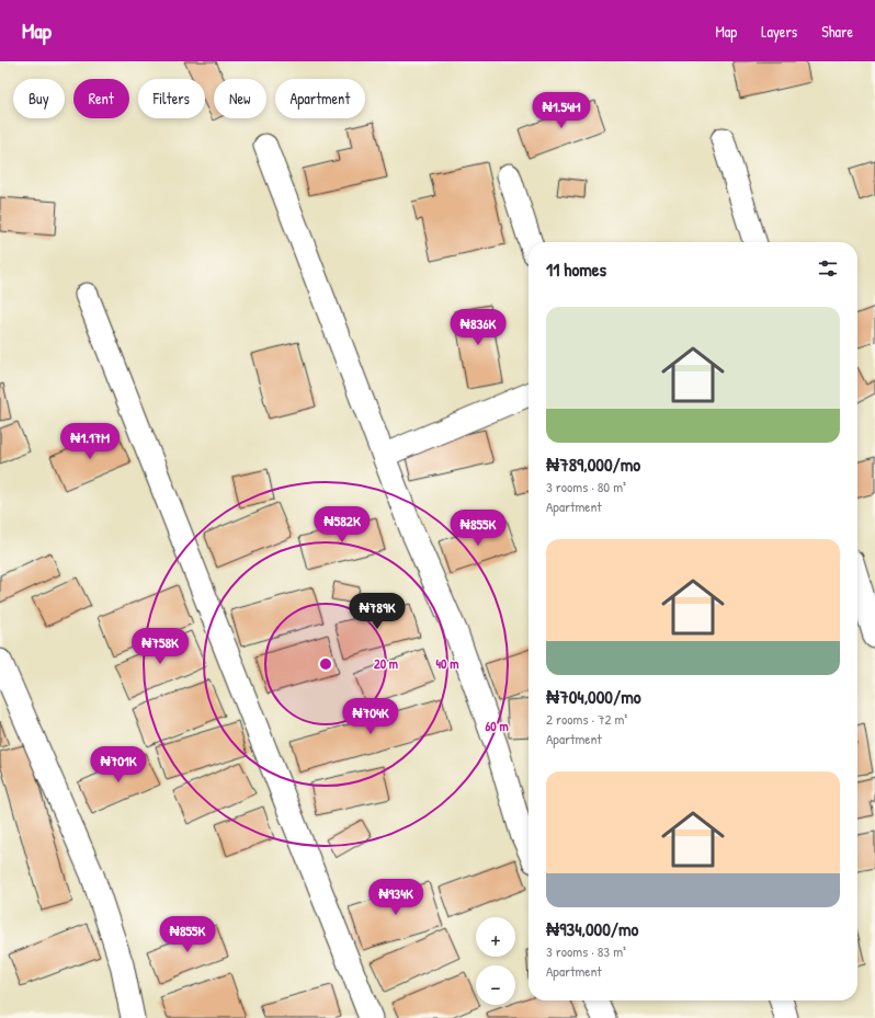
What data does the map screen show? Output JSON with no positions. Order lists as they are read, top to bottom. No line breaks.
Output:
{"page":{"header":"Map","nav":["Map","Layers","Share"],"chip":["Buy","Rent","Filters","New","Apartment"],"price":["₦1.54M","₦836K","₦1.17M","₦582K","₦855K","₦789K","₦758K","₦704K","₦701K","₦934K","₦855K"],"heading":"11 homes","list":[{"name":"₦789,000/mo","note":"3 rooms · 80 m² · Apartment"},{"name":"₦704,000/mo","note":"2 rooms · 72 m² · Apartment"},{"name":"₦934,000/mo","note":"3 rooms · 83 m² · Apartment"}],"map_buttons":["+","−"]},"rings":["20 m","40 m","60 m"]}
